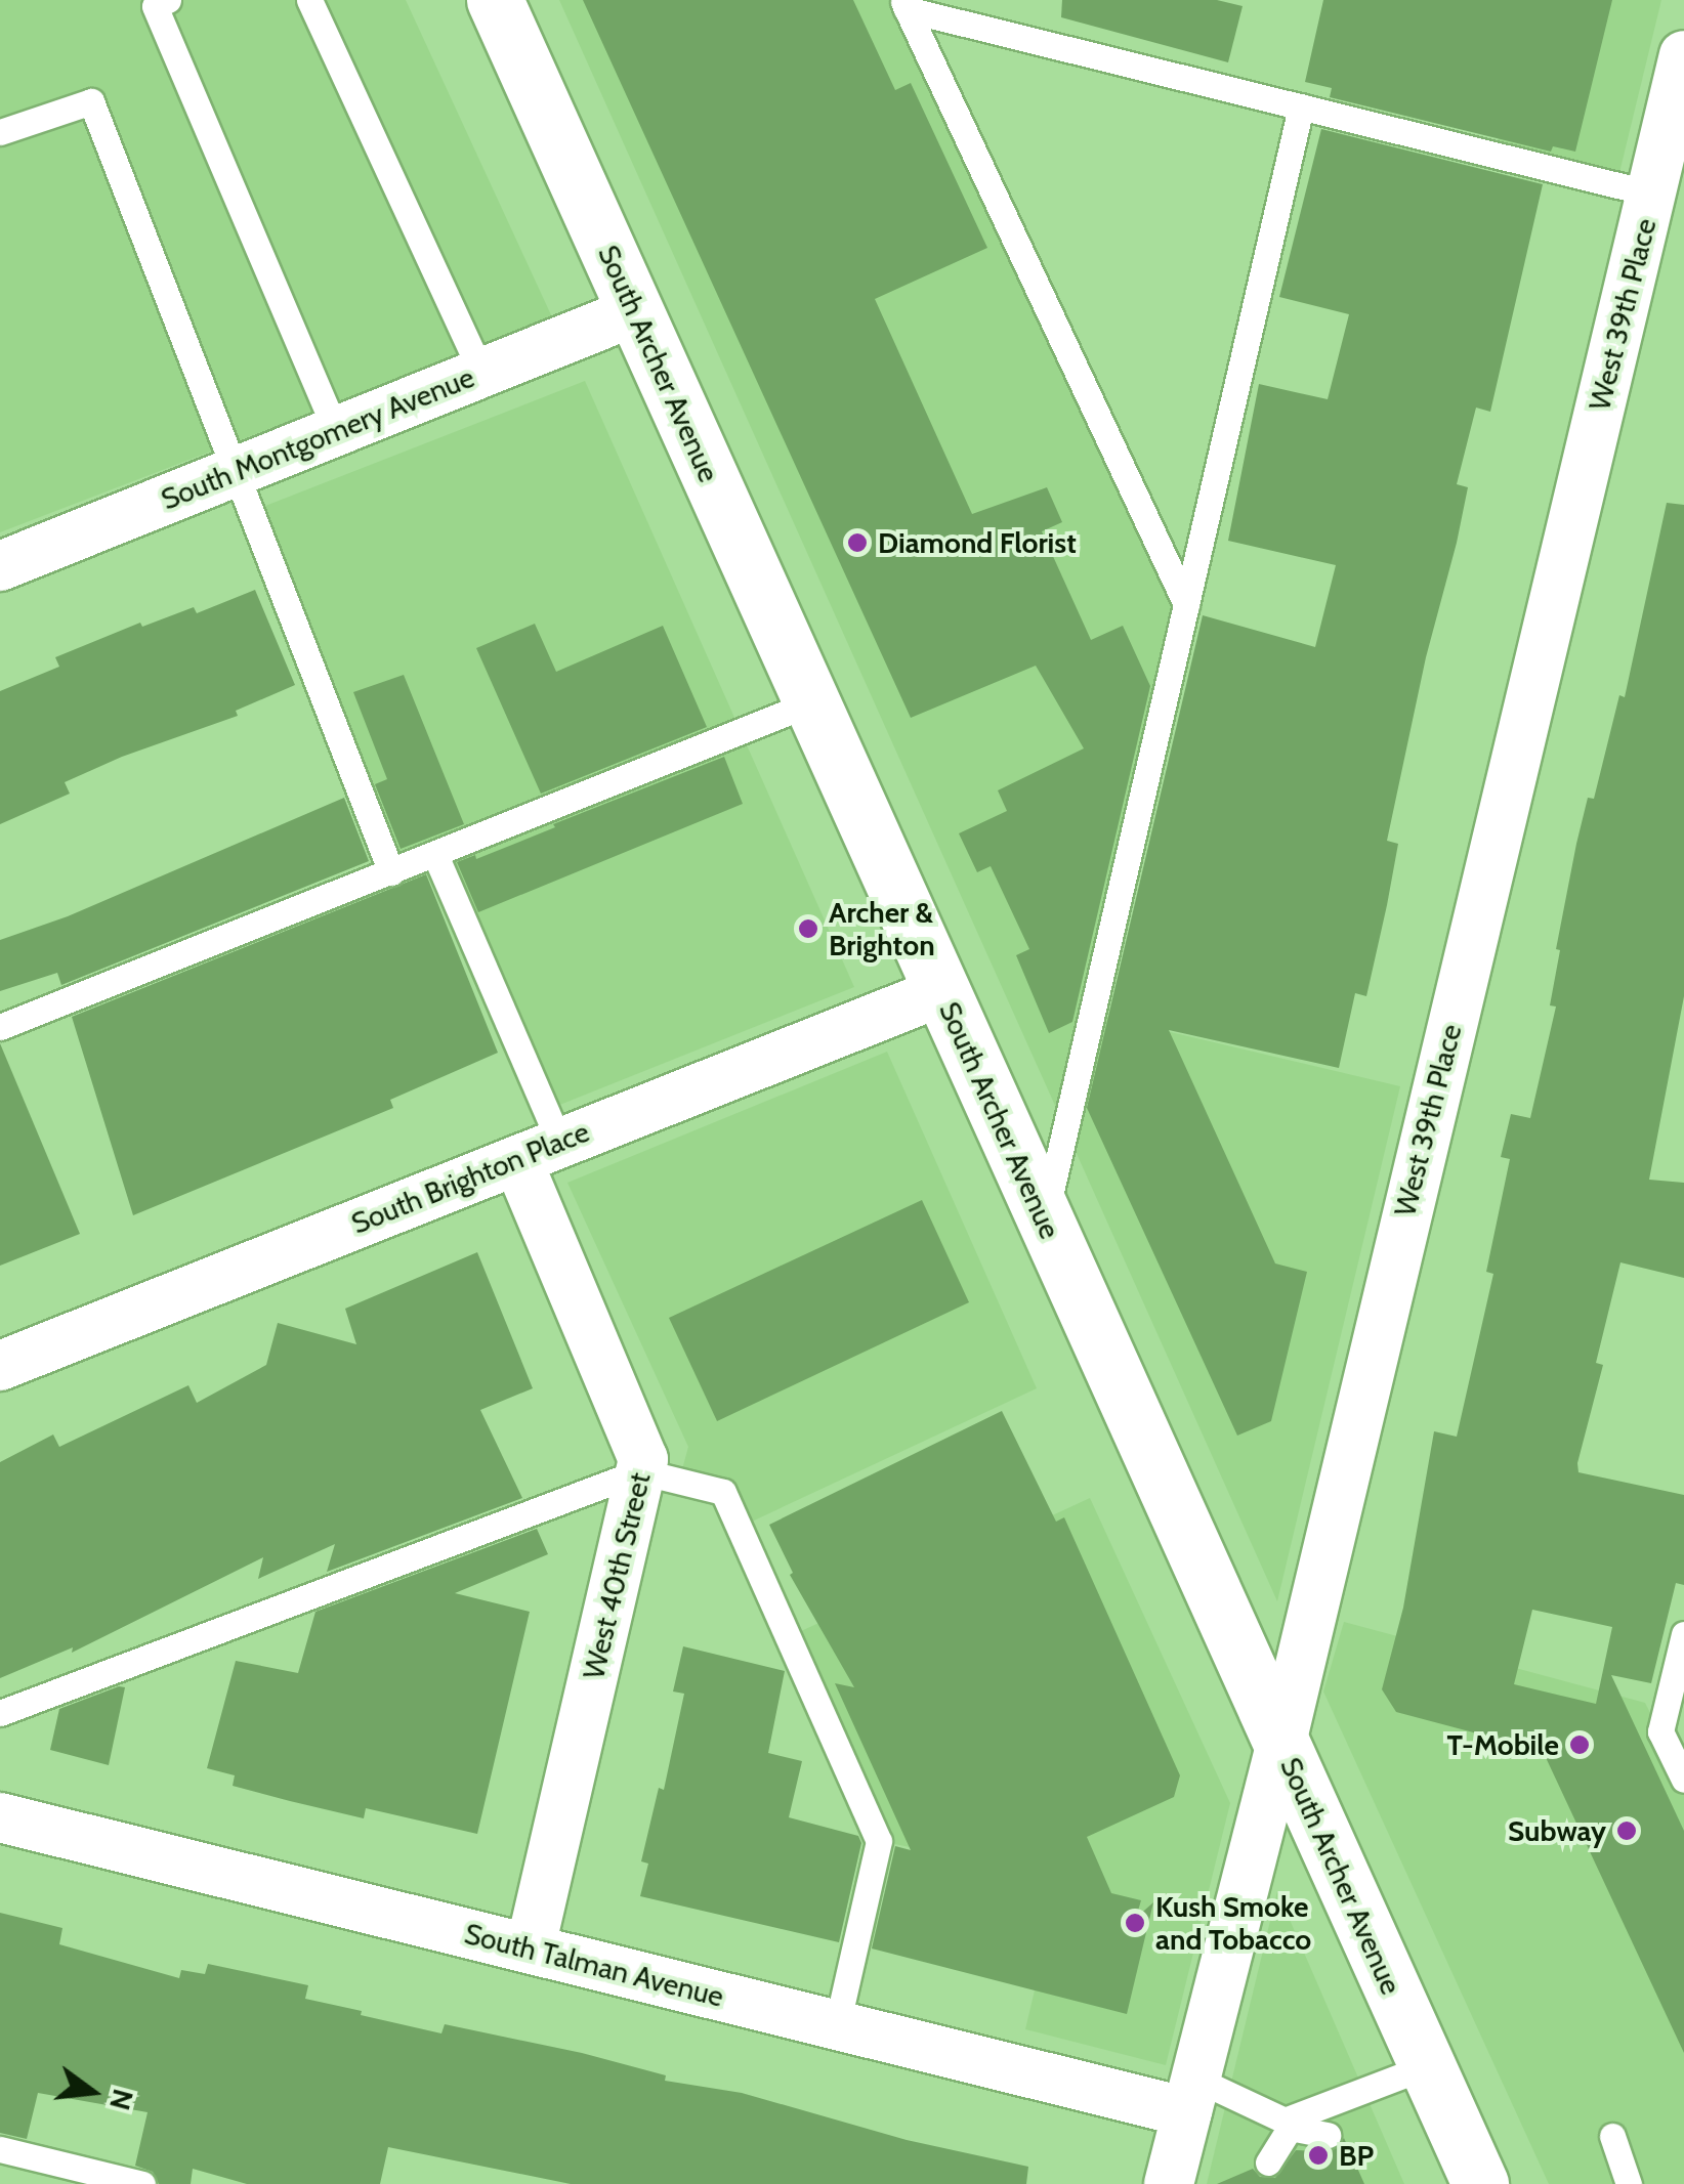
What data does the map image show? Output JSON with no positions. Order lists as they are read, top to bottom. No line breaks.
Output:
{"streets":{"main road":["South Archer Avenue"],"street":["West 39th Place","South Montgomery Avenue","South Brighton Place","West 40th Street","South Talman Avenue"]},"crossings":[["West 39th Place","South Archer Avenue"],["West 39th Place","South Talman Avenue"],["South Archer Avenue","South Montgomery Avenue"],["South Archer Avenue","South Brighton Place"],["South Brighton Place","West 40th Street"],["West 40th Street","South Talman Avenue"]],"places":["Diamond Florist","Archer & Brighton","T-Mobile","Subway","Kush Smoke and Tobacco","BP"],"north":"right"}
